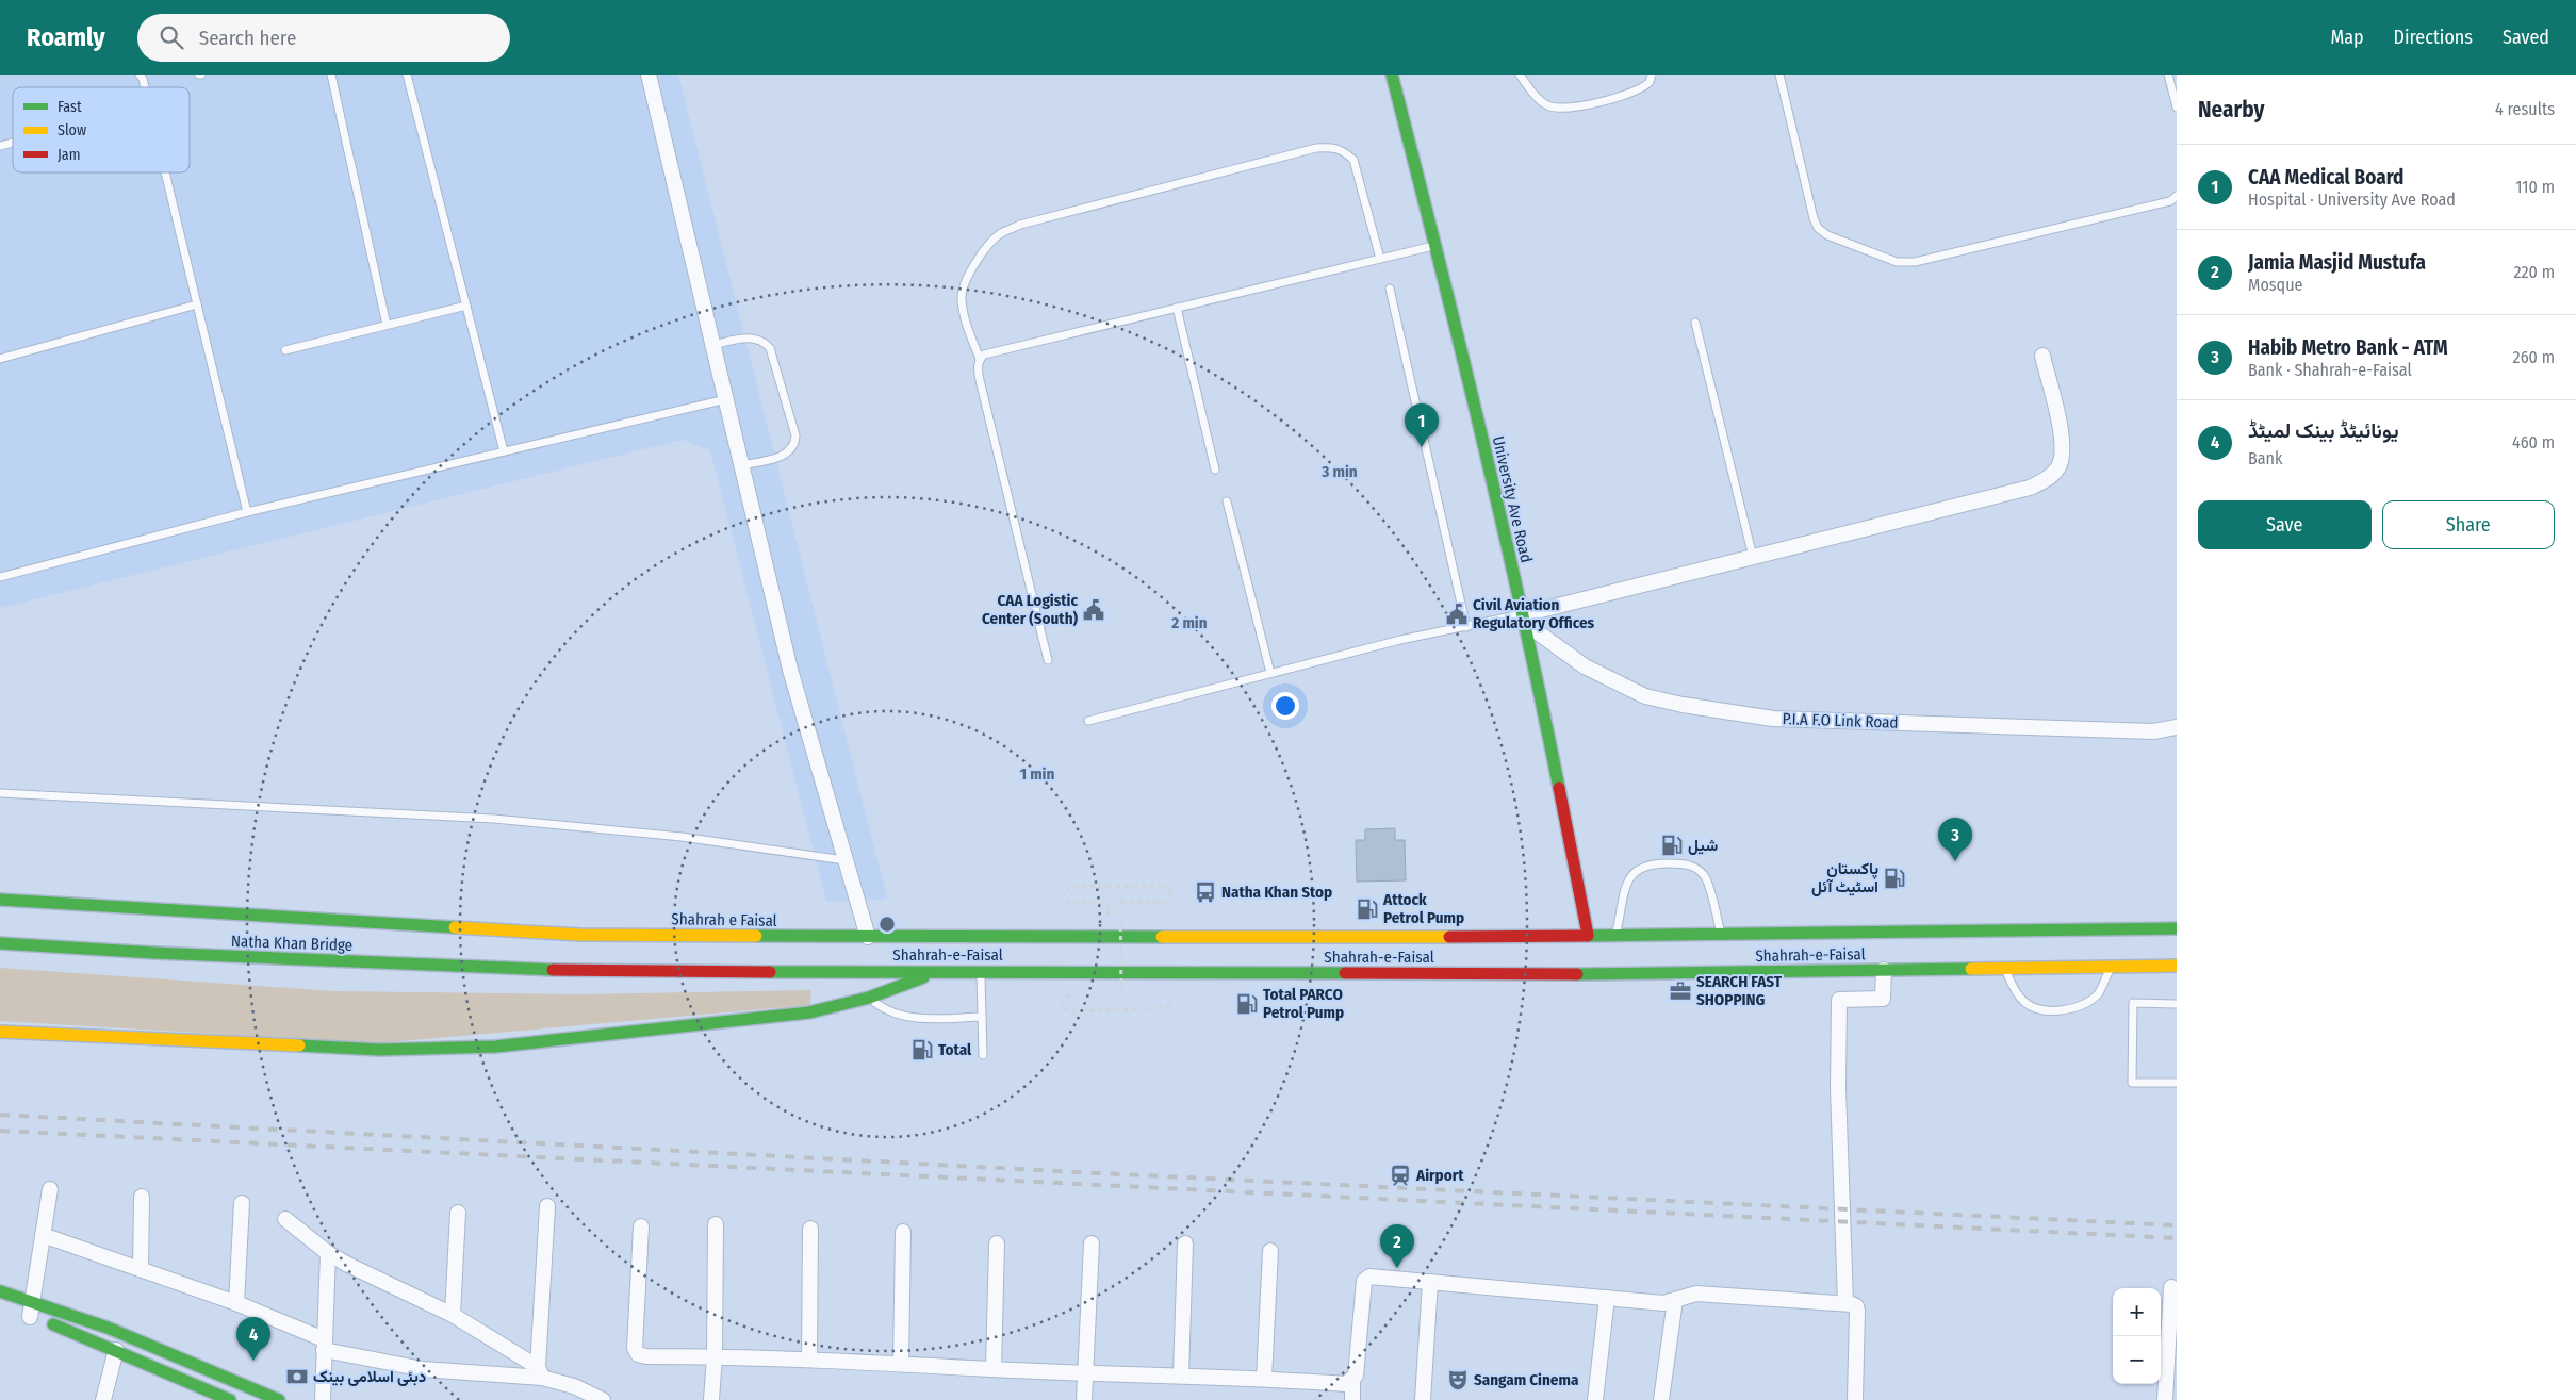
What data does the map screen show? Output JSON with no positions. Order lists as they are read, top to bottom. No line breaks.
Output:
{"streets":{"main road":["University Ave Road","Shahrah e Faisal","Natha Khan Bridge","Shahrah-e-Faisal"],"street":["P.I.A F.O Link Road"]},"crossings":[["University Ave Road","P.I.A F.O Link Road"],["University Ave Road","Shahrah-e-Faisal"],["Shahrah e Faisal","Natha Khan Bridge"],["Shahrah e Faisal","Shahrah-e-Faisal"],["Natha Khan Bridge","Shahrah-e-Faisal"]],"places":{"public building":["CAA Logistic Center (South)","Civil Aviation Regulatory Offices"],"fuel station":["شیل","پاکستان اسٹیٹ آئل","Attock Petrol Pump","Total PARCO Petrol Pump","Total"],"bus stop":["Natha Khan Stop"],"office":["SEARCH FAST SHOPPING"],"station":["Airport"],"bank":["دبئی اسلامی بینک"],"theatre":["Sangam Cinema"]},"legend":["Fast","Slow","Jam"],"page":{"header":"Roamly","search":"Search here","nav":["Map","Directions","Saved"],"heading":["Nearby","4 results"],"list":[{"mark":"1","name":"CAA Medical Board","note":"Hospital · University Ave Road","value":"110 m"},{"mark":"2","name":"Jamia Masjid Mustufa","note":"Mosque","value":"220 m"},{"mark":"3","name":"Habib Metro Bank - ATM","note":"Bank · Shahrah-e-Faisal","value":"260 m"},{"mark":"4","name":"یونائیٹڈ بینک لمیٹڈ","note":"Bank","value":"460 m"}],"pins":["1","3","2","4"],"buttons":["Save","Share"],"map_buttons":["+","−"]},"rings":["3 min","2 min","1 min"]}
